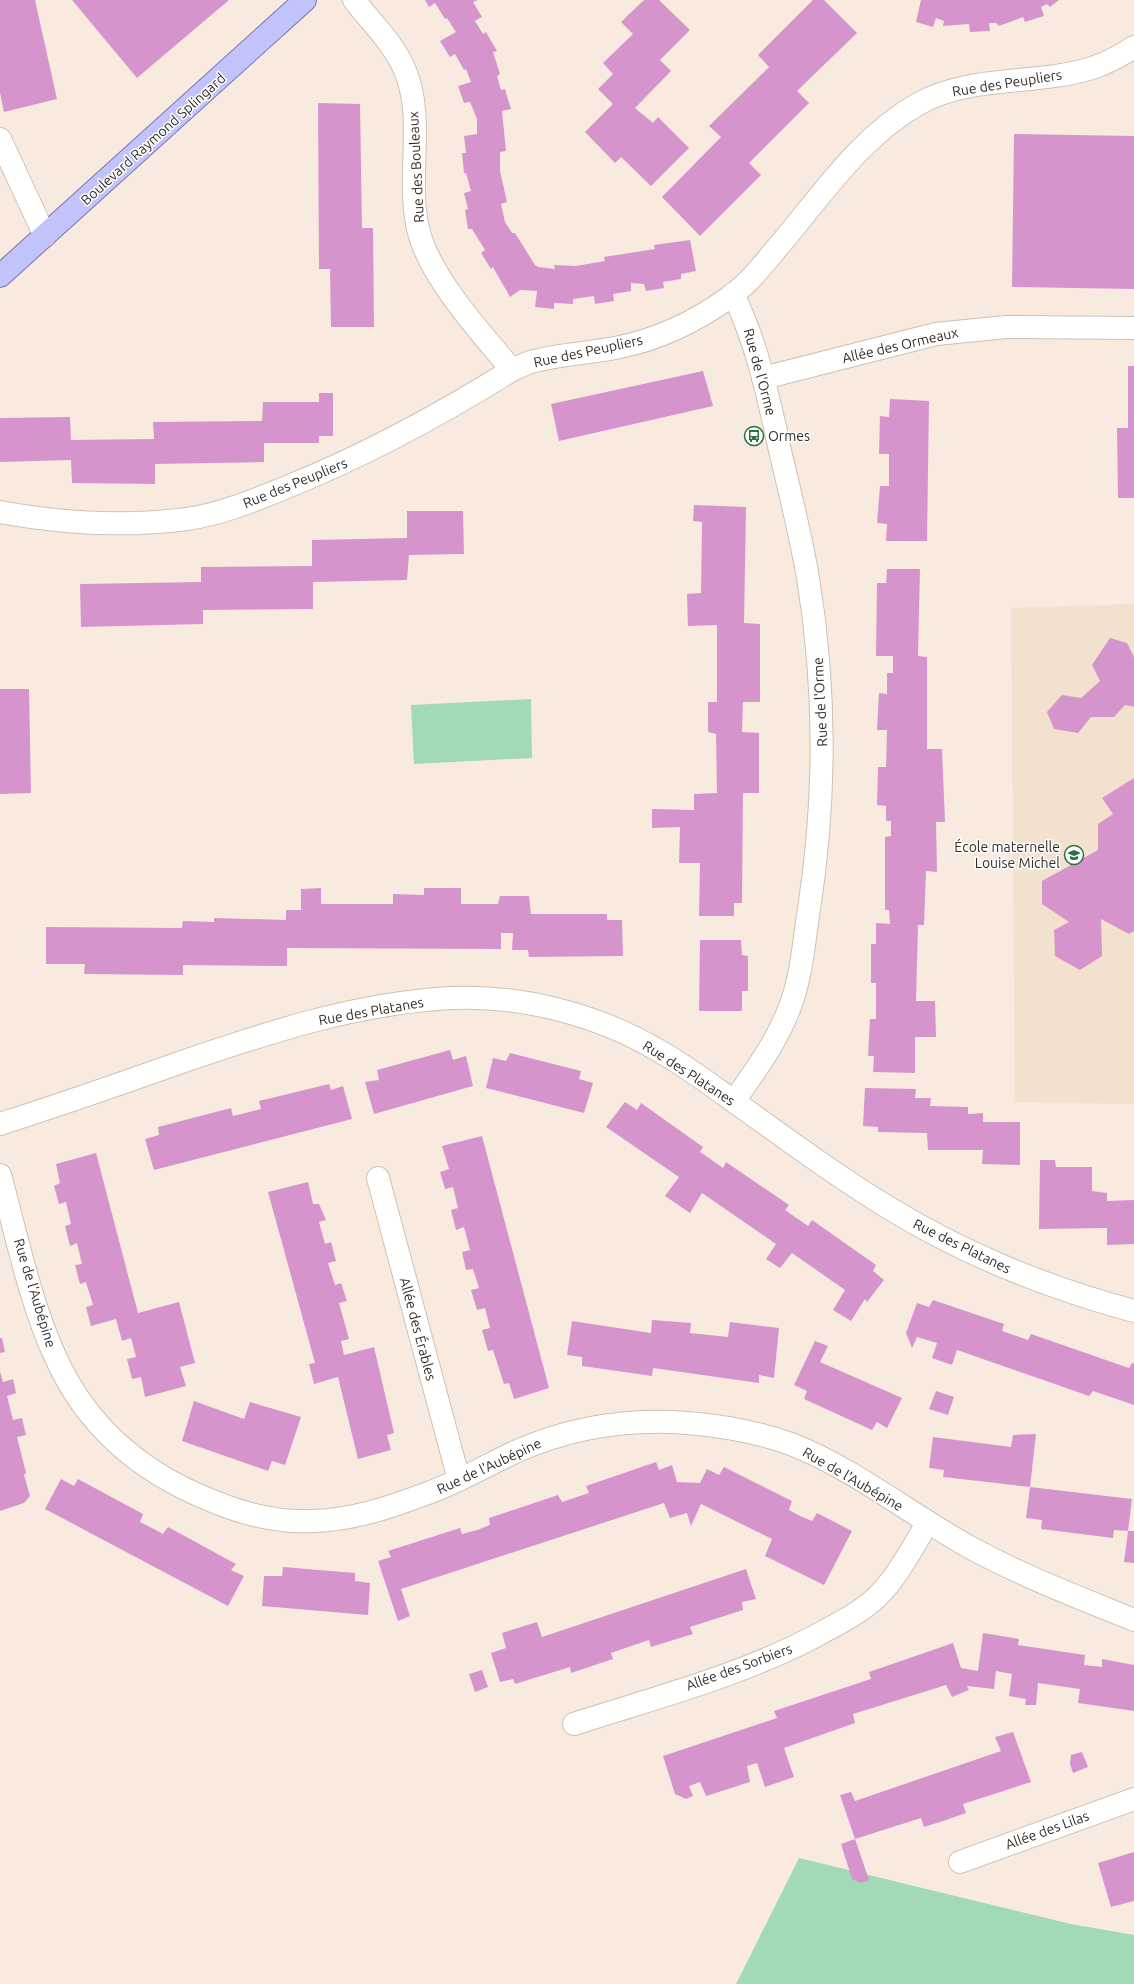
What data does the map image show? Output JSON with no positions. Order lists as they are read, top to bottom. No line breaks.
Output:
{"streets":{"main road":["Boulevard Raymond Splingard"],"street":["Rue des Peupliers","Rue des Bouleaux","Allée des Ormeaux","Rue de l'Orme","Rue des Platanes","Rue de l'Aubépine","Allée des Érables","Allée des Sorbiers","Allée des Lilas"]},"crossings":[["Rue des Peupliers","Rue des Bouleaux"],["Rue des Peupliers","Rue de l'Orme"],["Allée des Ormeaux","Rue de l'Orme"],["Rue de l'Orme","Rue des Platanes"],["Rue de l'Aubépine","Allée des Érables"],["Rue de l'Aubépine","Allée des Sorbiers"]],"places":{"bus stop":["Ormes"],"school or university":["École maternelle Louise Michel"]}}
